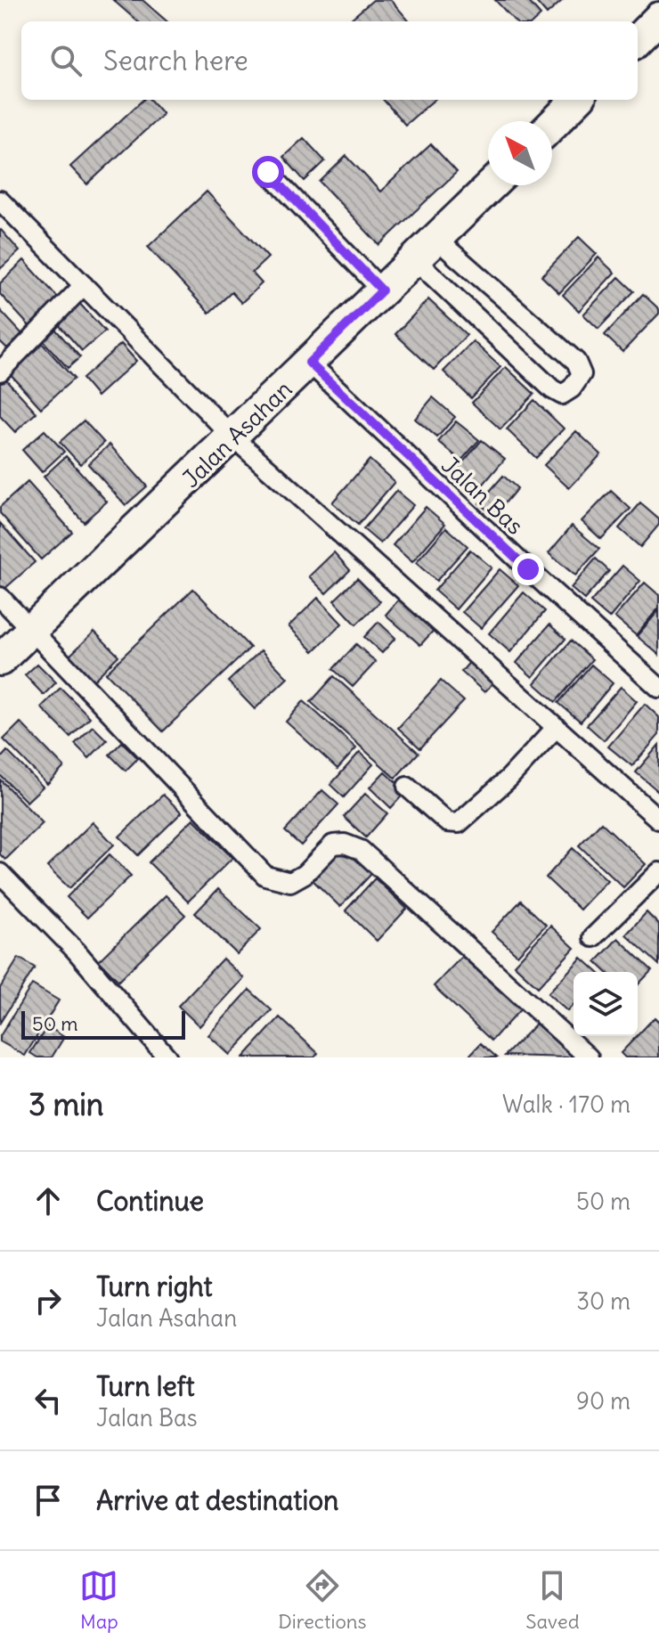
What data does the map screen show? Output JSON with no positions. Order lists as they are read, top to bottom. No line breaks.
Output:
{"streets":{"main road":["Jalan Asahan"],"street":["Jalan Bas"]},"crossings":[["Jalan Asahan","Jalan Bas"]],"scale_bar":"50 m","north":"top left","page":{"search":"Search here","scale":"50 m","heading":["3 min","Walk · 170 m"],"list":[["Continue","50 m"],["Turn right","Jalan Asahan","30 m"],["Turn left","Jalan Bas","90 m"],"Arrive at destination"],"nav":["Map","Directions","Saved"]}}
